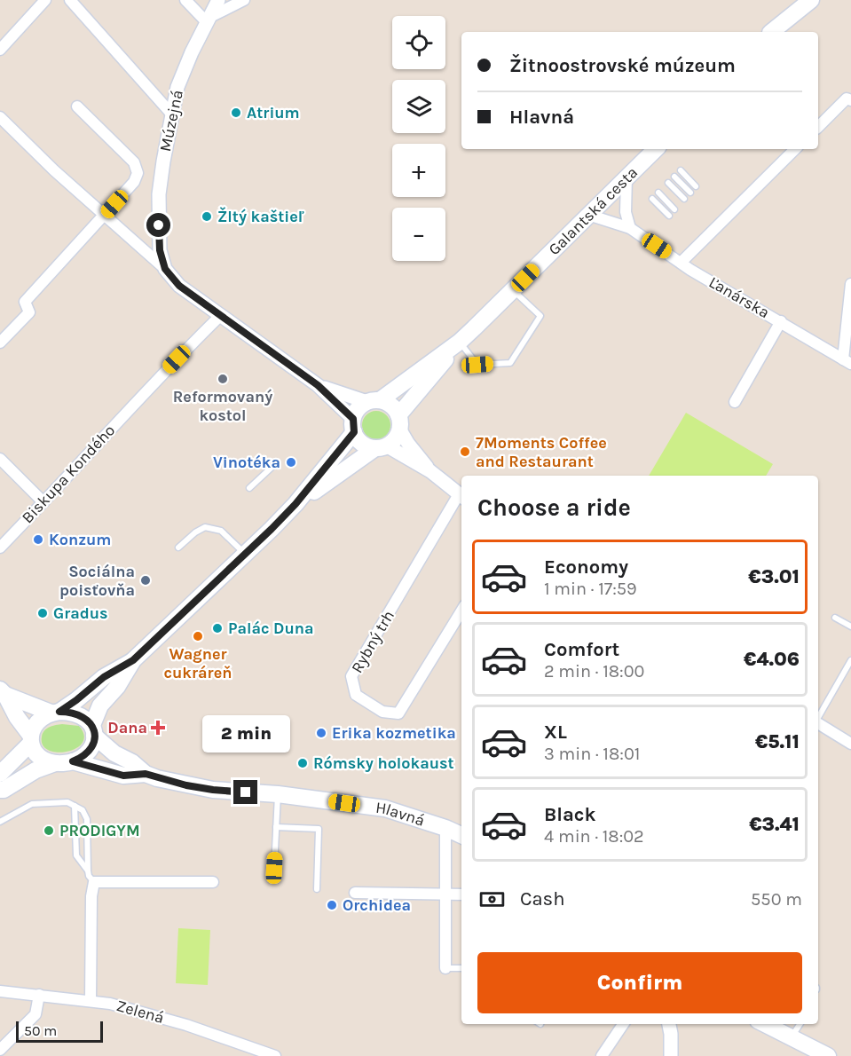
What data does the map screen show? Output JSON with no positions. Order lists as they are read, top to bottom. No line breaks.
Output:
{"streets":{"main road":["Galantská cesta","Hlavná"],"street":["Múzejná","Ľanárska","Biskupa Kondého","Rybný trh","Zelená"]},"crossings":[["Galantská cesta","Ľanárska"]],"places":{"other":["Atrium","Žltý kaštieľ","Reformovaný kostol","7Moments Coffee and Restaurant","Vinotéka","Konzum","Sociálna poisťovňa","Gradus","Palác Duna","Wagner cukráreň","Erika kozmetika","Rómsky holokaust","PRODIGYM","Orchidea"],"health":["Dana"]},"scale_bar":"50 m","page":{"map_buttons":["+","−"],"banner":["Žitnoostrovské múzeum","Hlavná"],"heading":"Choose a ride","list":[{"name":"Economy","note":"1 min · 17:59","value":"€3.01"},{"name":"Comfort","note":"2 min · 18:00","value":"€4.06"},{"name":"XL","note":"3 min · 18:01","value":"€5.11"},{"name":"Black","note":"4 min · 18:02","value":"€3.41"}],"bubble":"2 min","pay":["Cash","550 m"],"buttons":"Confirm","scale":"50 m"}}
